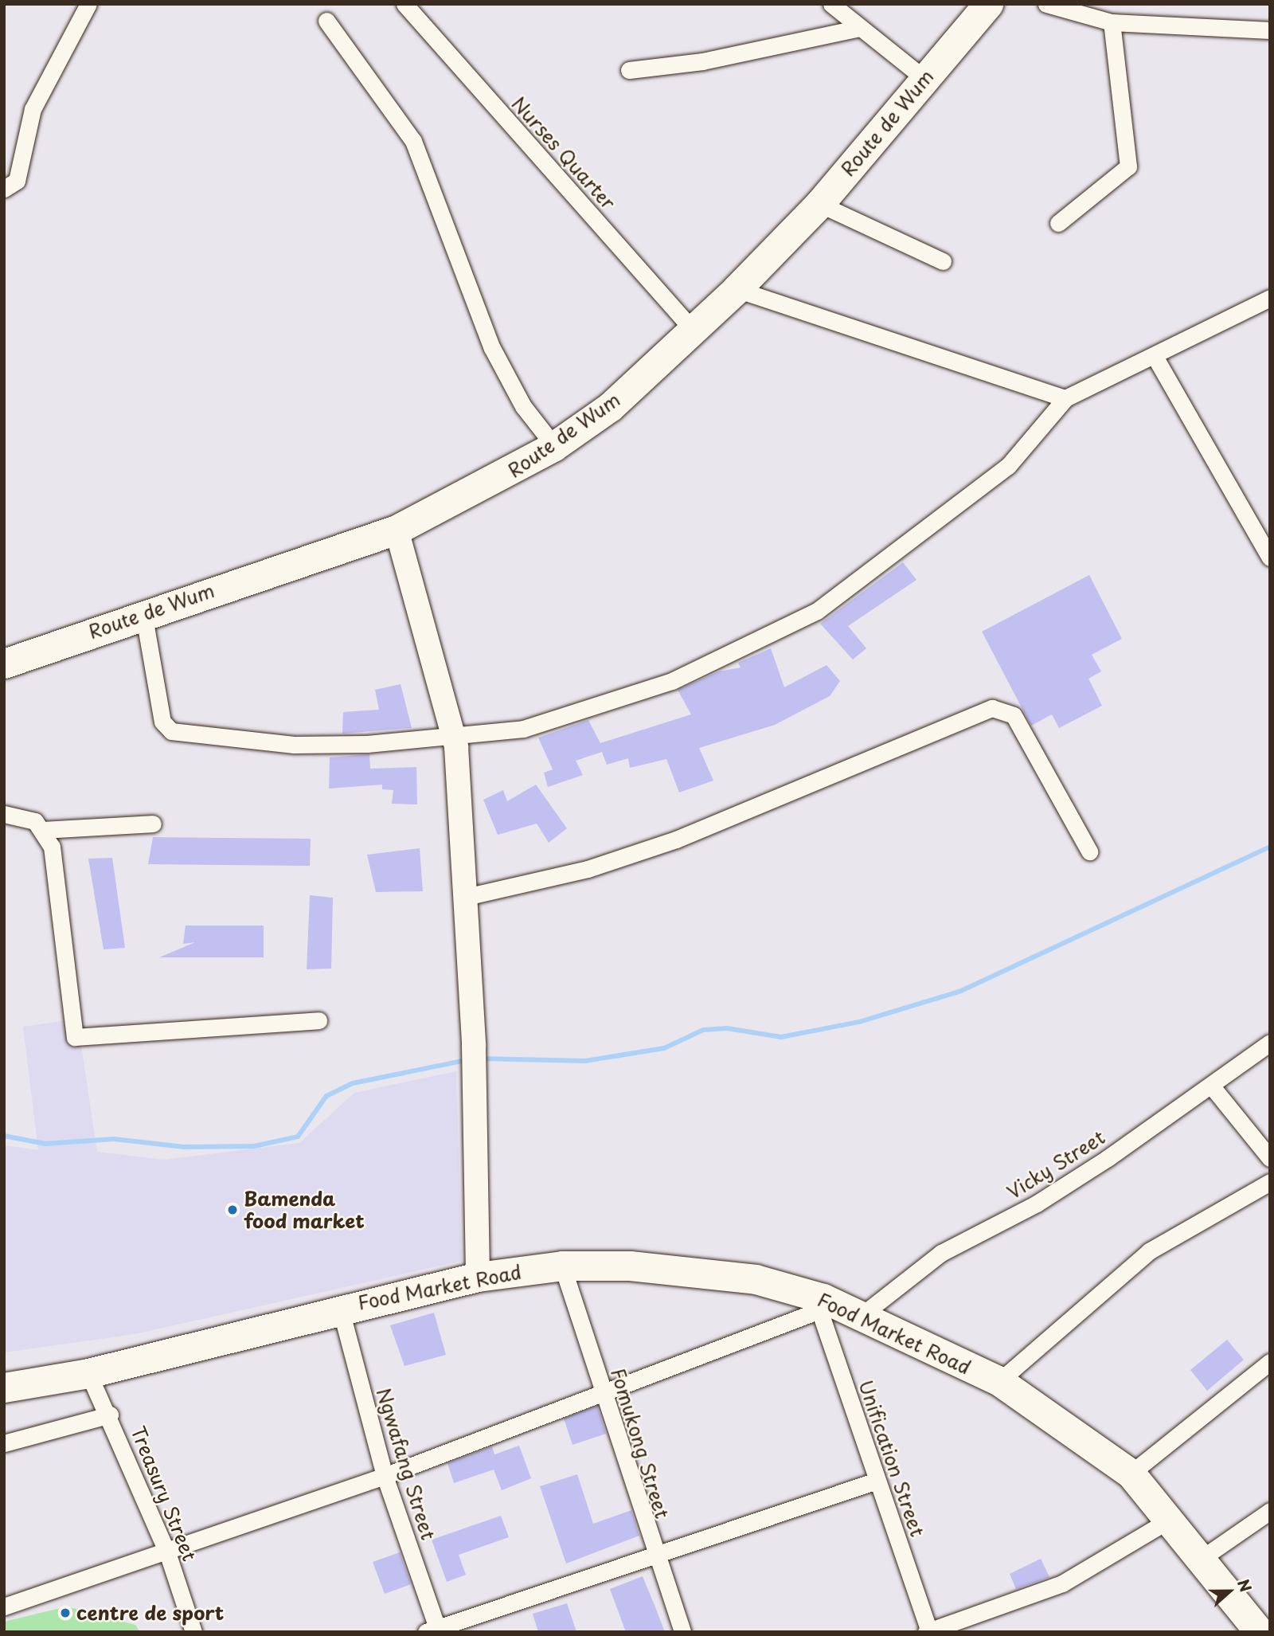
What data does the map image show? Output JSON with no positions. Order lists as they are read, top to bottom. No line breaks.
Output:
{"streets":{"highway":["Route de Wum","Food Market Road"],"street":["Nurses Quarter","Vicky Street","Fomukong Street","Unification Street","Ngwafang Street","Treasury Street"]},"crossings":[["Route de Wum","Nurses Quarter"],["Vicky Street","Food Market Road"],["Food Market Road","Fomukong Street"],["Food Market Road","Unification Street"],["Food Market Road","Ngwafang Street"],["Food Market Road","Treasury Street"]],"places":["Bamenda food market","centre de sport"],"north":"right"}
